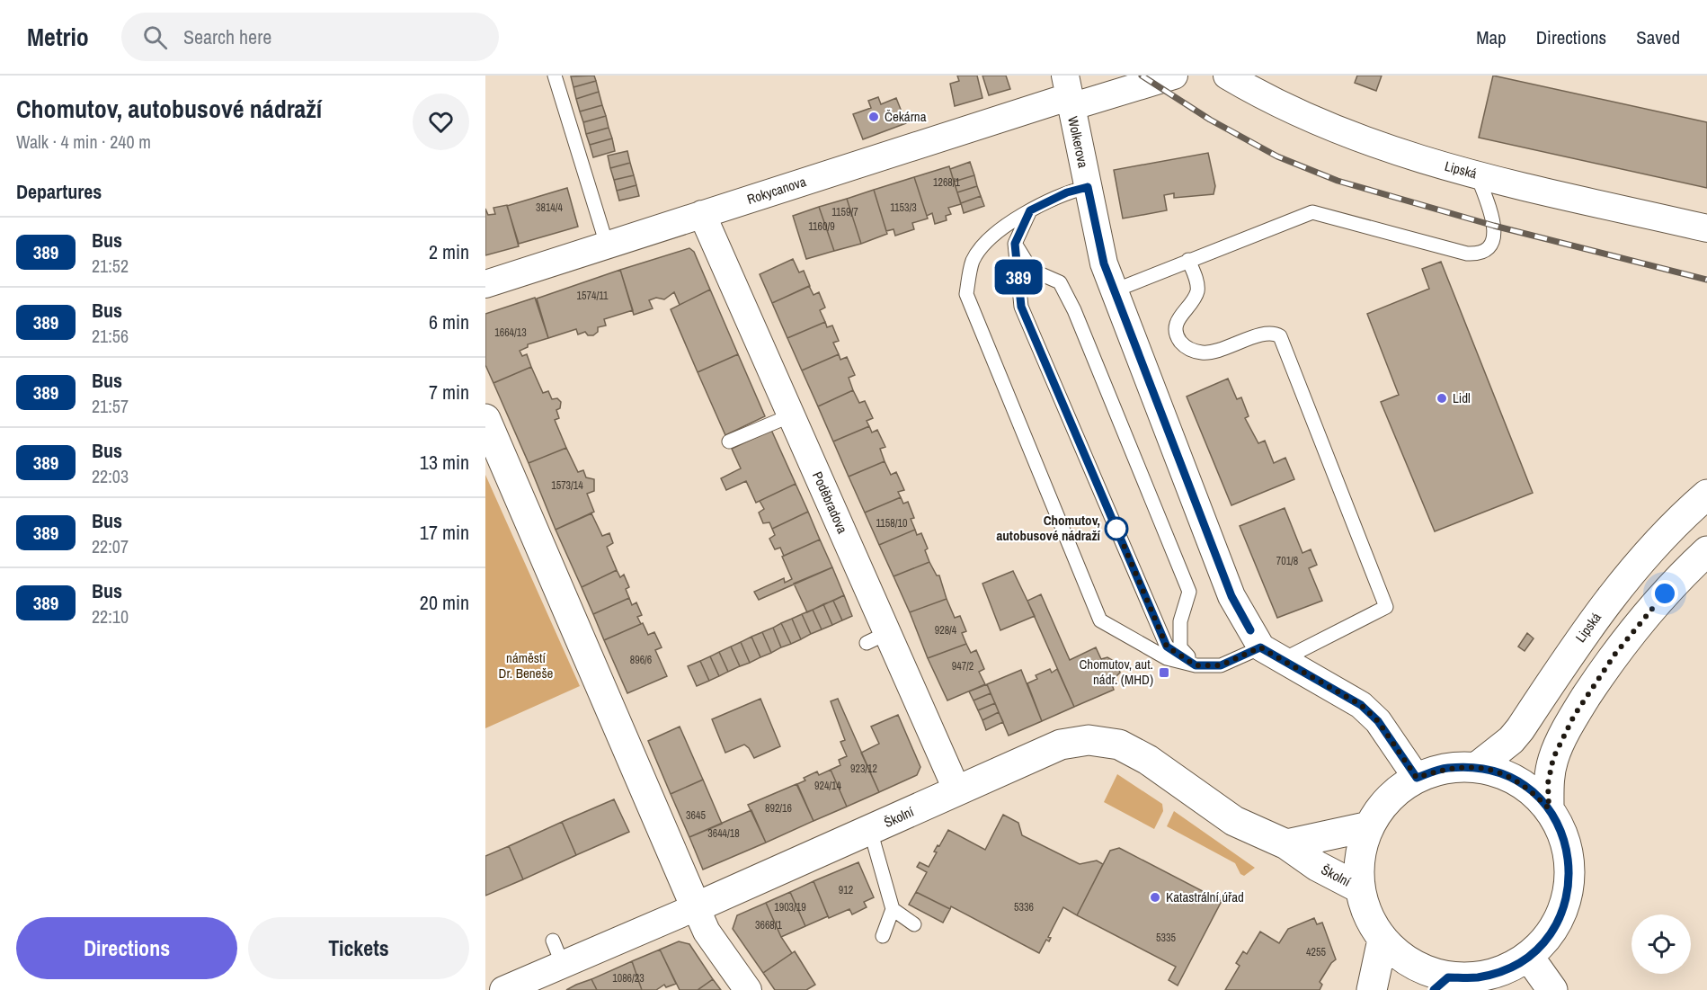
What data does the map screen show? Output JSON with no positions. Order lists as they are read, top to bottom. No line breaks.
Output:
{"streets":{"street":["Wolkerova","Lipská","Rokycanova","Poděbradova","Školní"]},"crossings":[["Wolkerova","Rokycanova"],["Rokycanova","Poděbradova"],["Poděbradova","Školní"]],"parks":["náměstí Dr. Beneše"],"places":{"other":["Čekárna","Lidl","Chomutov, autobusové nádraží","Katastrální úřad"],"transit":["Chomutov, aut. nádr. (MHD)"]},"lines":["bus line 389"],"house_numbers":["1268/1","3814/4","1153/3","1159/7","1160/9","1574/11","1664/13","1573/14","1158/10","701/8","928/4","896/6","947/2","923/12","924/14","892/16","3645","3644/18","912","1903/19","5336","3668/1","5335","4255","1086/23"],"page":{"header":"Metrio","search":"Search here","nav":["Map","Directions","Saved"],"heading":[["Chomutov, autobusové nádraží","Walk · 4 min · 240 m"],"Departures"],"on_map":"389","list":[{"mark":"389","name":"Bus","note":"21:52","value":"2 min"},{"mark":"389","name":"Bus","note":"21:56","value":"6 min"},{"mark":"389","name":"Bus","note":"21:57","value":"7 min"},{"mark":"389","name":"Bus","note":"22:03","value":"13 min"},{"mark":"389","name":"Bus","note":"22:07","value":"17 min"},{"mark":"389","name":"Bus","note":"22:10","value":"20 min"}],"buttons":["Directions","Tickets"]}}
